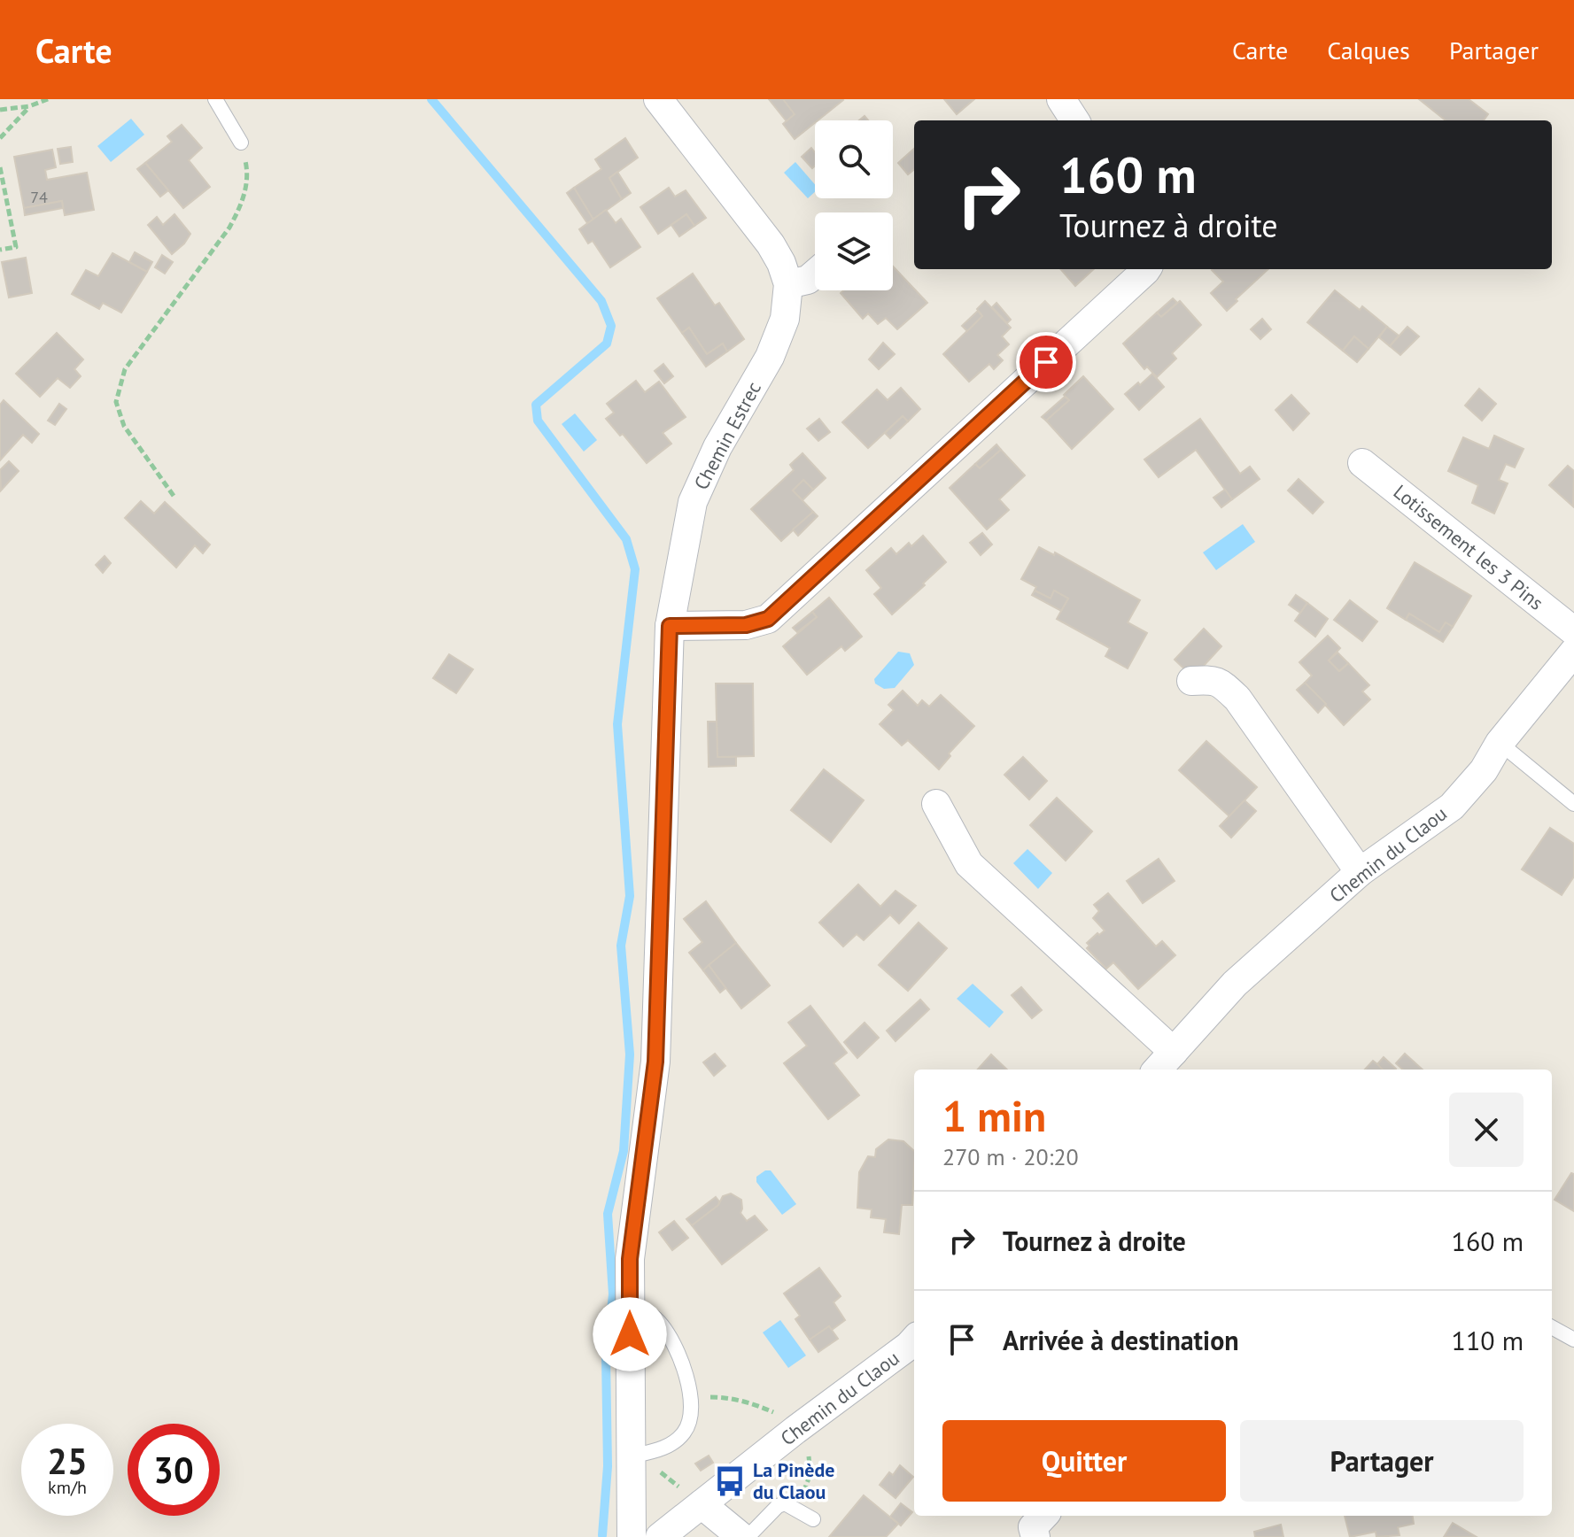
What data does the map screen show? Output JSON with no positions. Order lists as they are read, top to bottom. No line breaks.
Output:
{"streets":{"street":["Chemin Estrec","Lotissement les 3 Pins","Chemin du Claou"]},"places":{"bus stop":["La Pinède du Claou"]},"house_numbers":["74"],"page":{"header":"Carte","nav":["Carte","Calques","Partager"],"turn":["160 m","Tournez à droite"],"heading":["1 min","270 m · 20:20"],"list":[{"name":"Tournez à droite","value":"160 m"},{"name":"Arrivée à destination","value":"110 m"}],"buttons":["Quitter","Partager"],"speed":"25 km/h","limit":"30"}}
